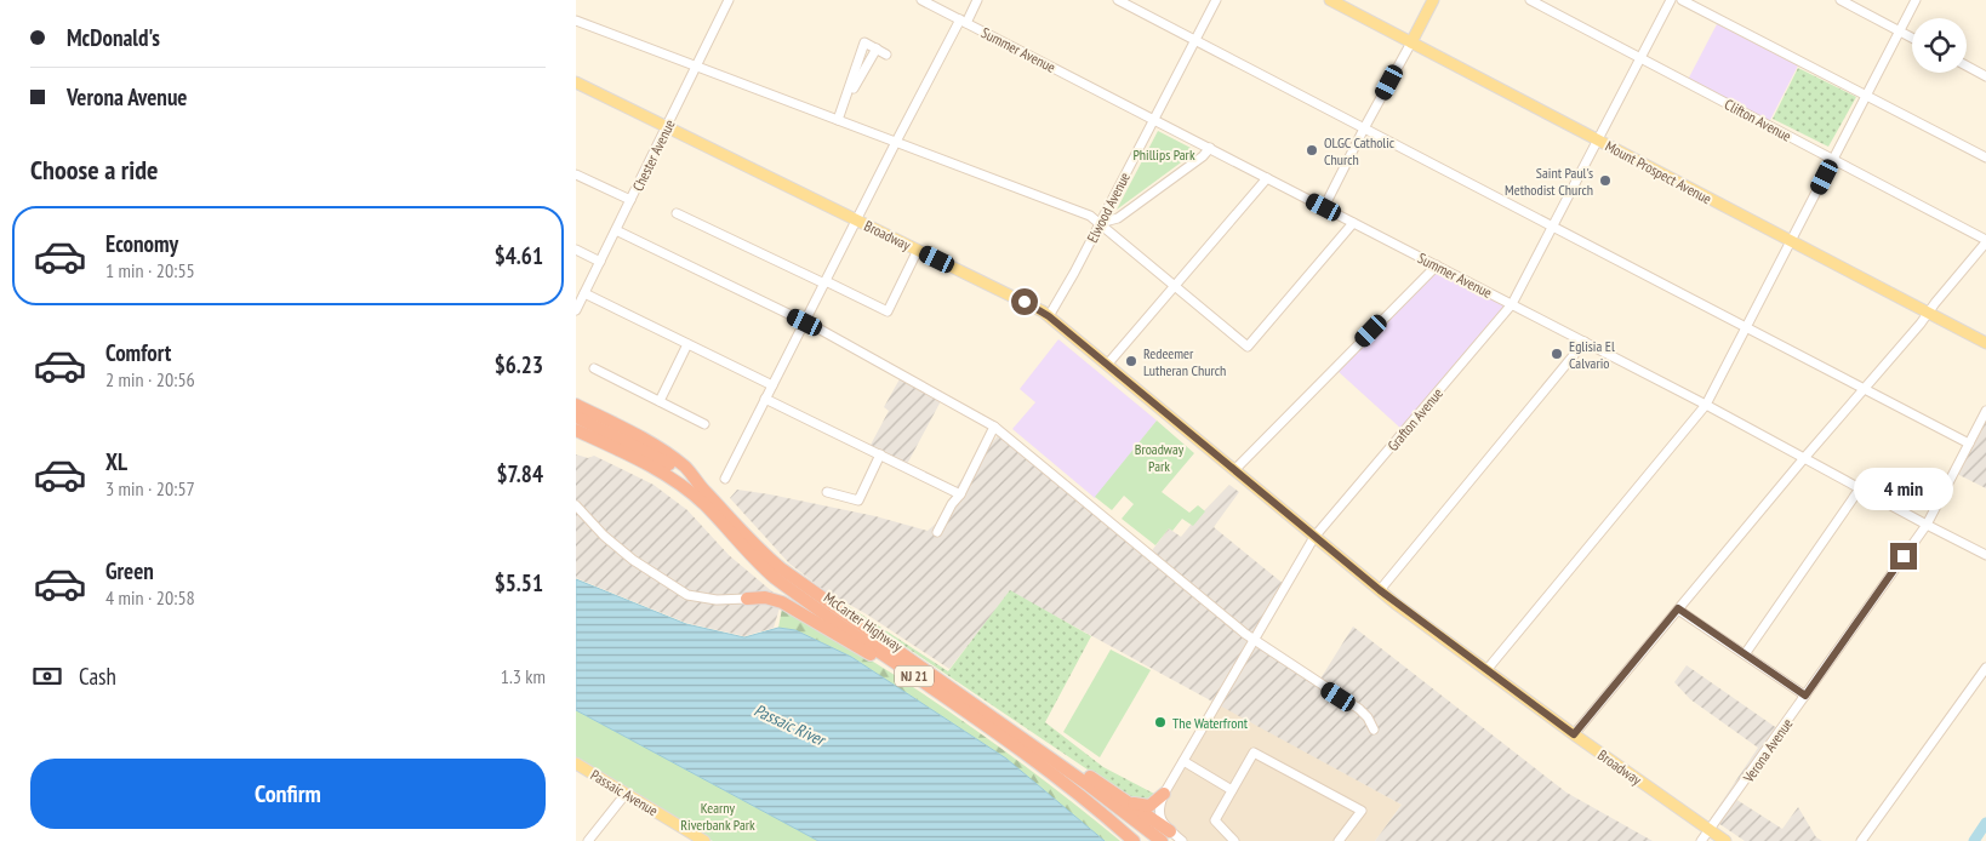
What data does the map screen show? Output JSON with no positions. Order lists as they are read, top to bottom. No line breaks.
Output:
{"streets":{"highway":["McCarter Highway","NJ 21"],"main road":["Mount Prospect Avenue","Broadway","Passaic Avenue"],"street":["Summer Avenue","Clifton Avenue","Chester Avenue","Elwood Avenue","Grafton Avenue","Verona Avenue"]},"crossings":[["Summer Avenue","Elwood Avenue"],["Summer Avenue","Grafton Avenue"],["Summer Avenue","Verona Avenue"],["Clifton Avenue","Grafton Avenue"],["Chester Avenue","Broadway"],["Mount Prospect Avenue","Grafton Avenue"],["Elwood Avenue","Broadway"],["Broadway","Grafton Avenue"],["Broadway","Verona Avenue"]],"water":["Passaic River"],"parks":["Phillips Park","Broadway Park","Kearny Riverbank Park"],"places":["OLGC Catholic Church","Saint Paul's Methodist Church","Eglisia El Calvario","Redeemer Lutheran Church","The Waterfront"],"page":{"banner":["McDonald's","Verona Avenue"],"heading":"Choose a ride","list":[{"name":"Economy","note":"1 min · 20:55","value":"$4.61"},{"name":"Comfort","note":"2 min · 20:56","value":"$6.23"},{"name":"XL","note":"3 min · 20:57","value":"$7.84"},{"name":"Green","note":"4 min · 20:58","value":"$5.51"}],"bubble":"4 min","pay":["Cash","1.3 km"],"buttons":"Confirm"}}
